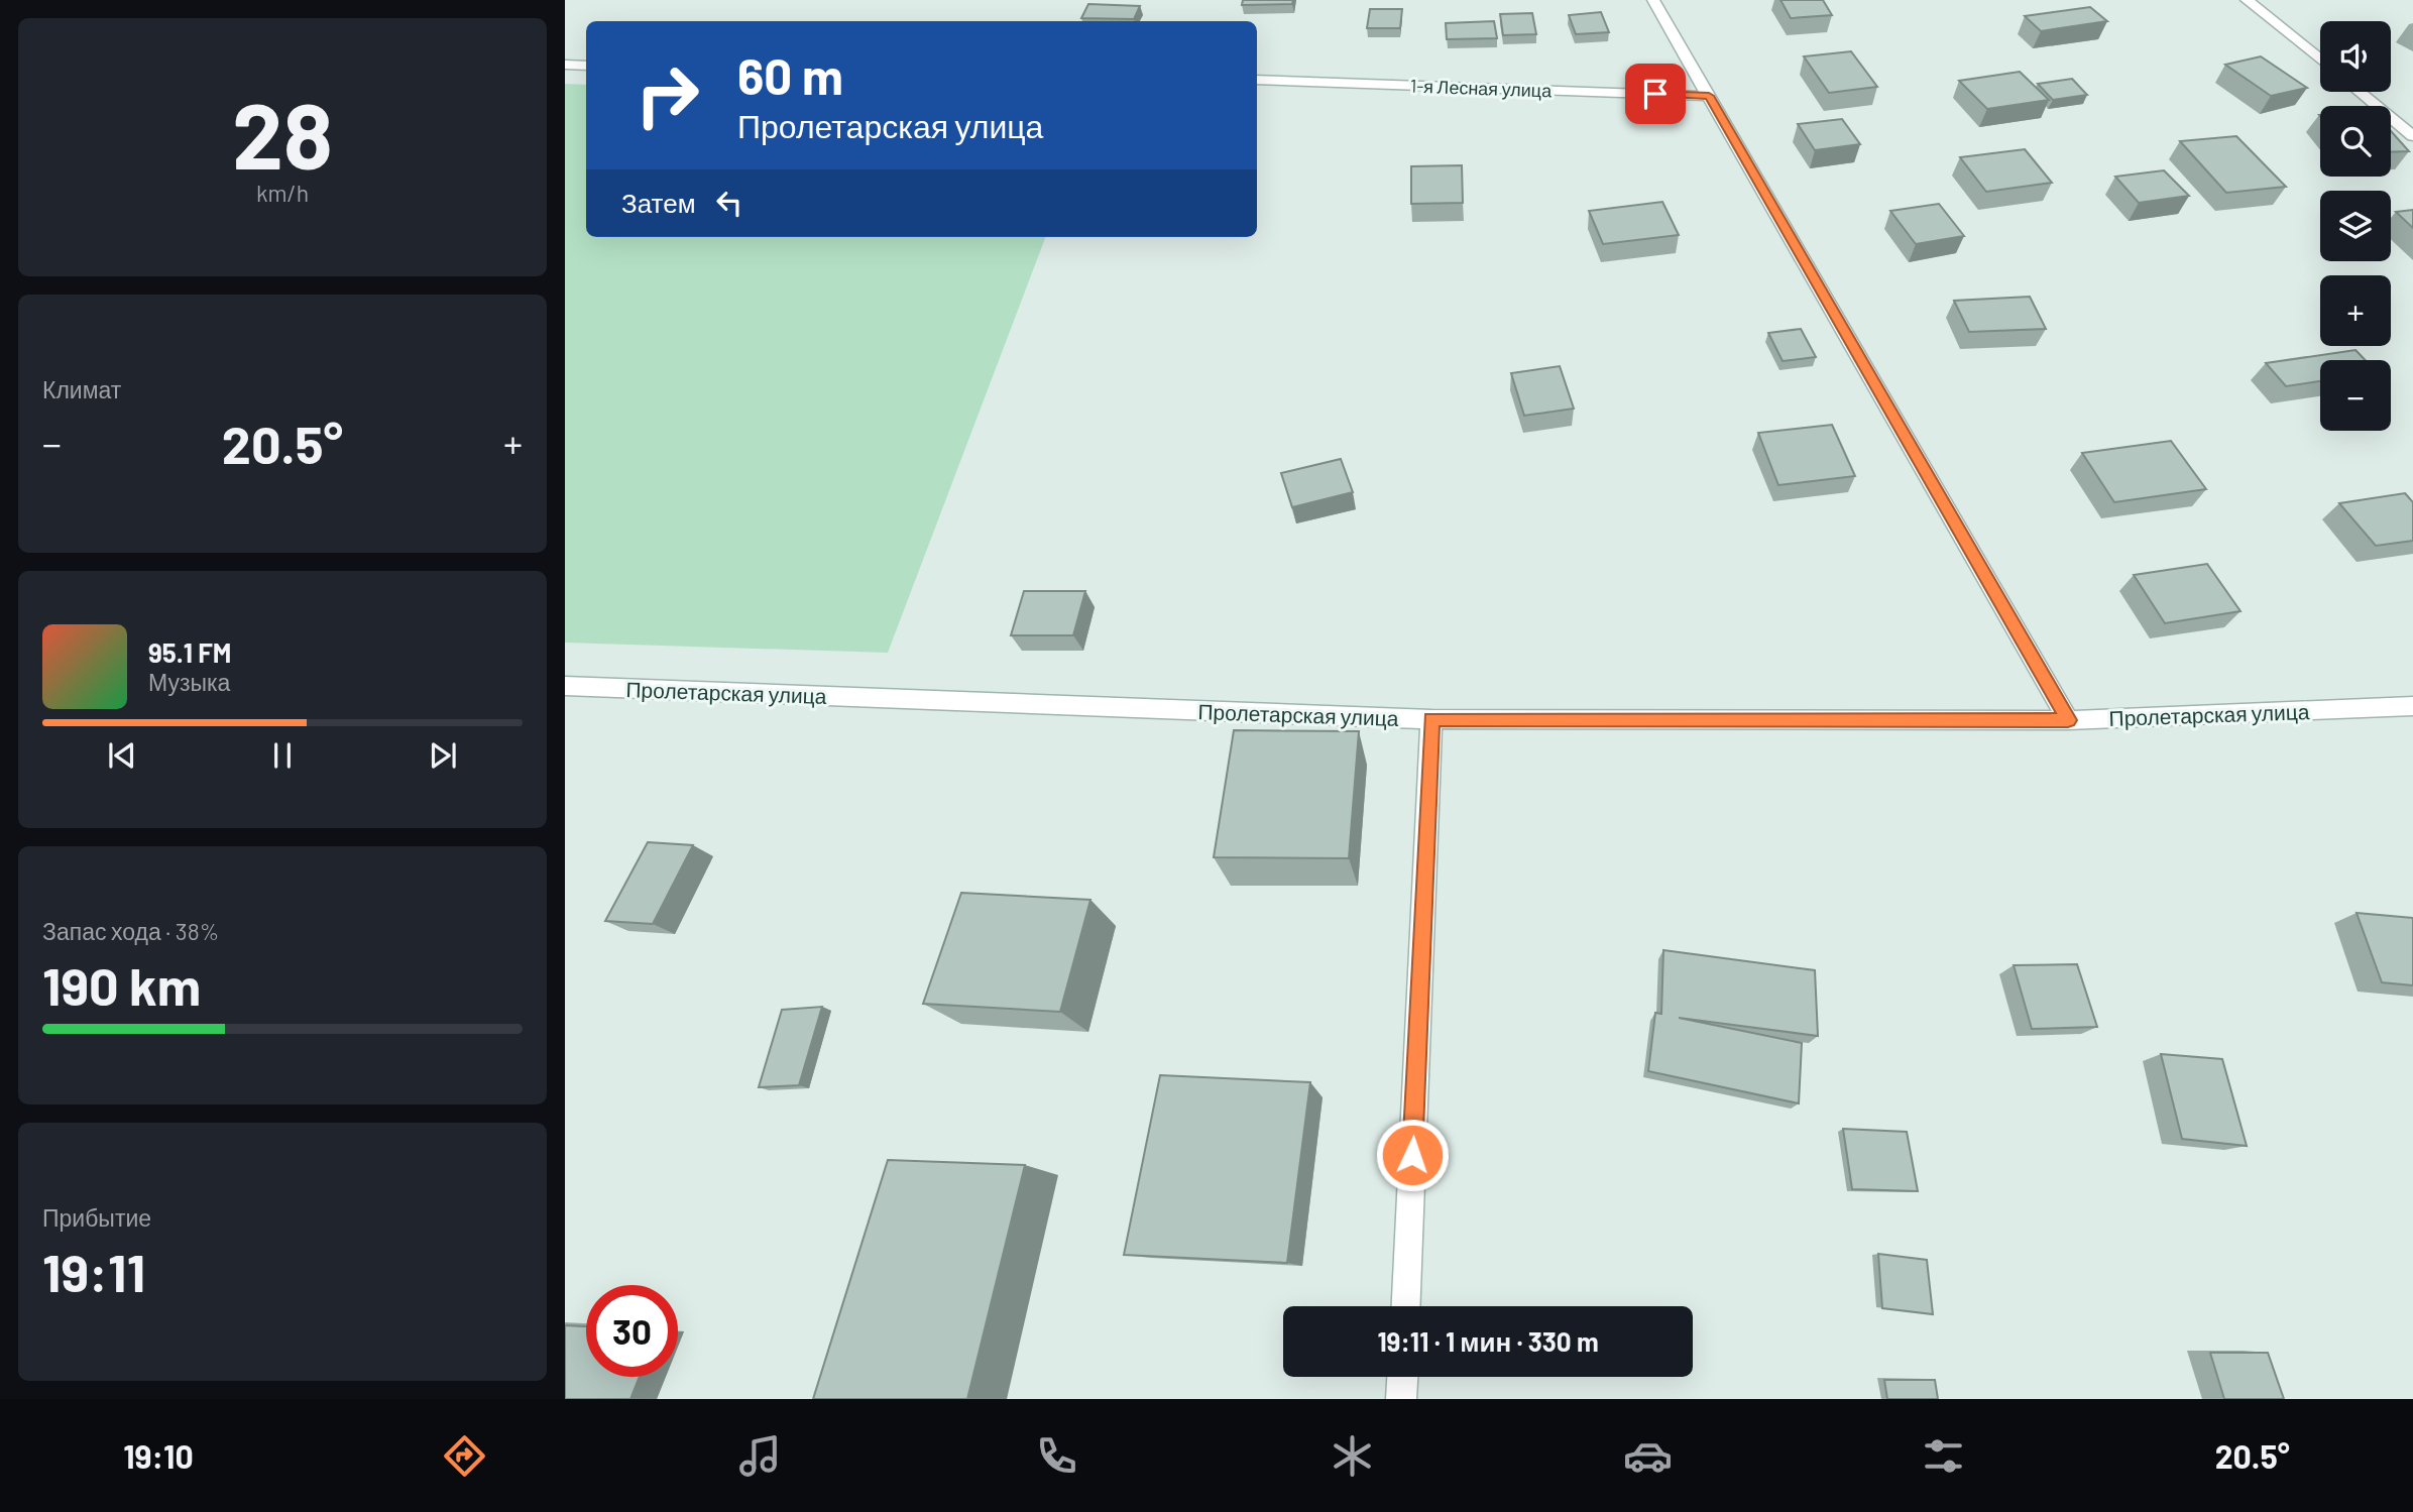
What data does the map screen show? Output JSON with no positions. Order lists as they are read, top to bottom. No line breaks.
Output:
{"streets":{"street":["1-я Лесная улица","Пролетарская улица"]},"page":{"tile":[["28","km/h"],"Климат",["Запас хода · 38%","190 km"],["Прибытие","19:11"]],"map_buttons":["+","−"],"turn":["60 m","Пролетарская улица"],"then":"Затем","heat":["−","20.5°","+"],"song":["95.1 FM","Музыка"],"limit":"30","trip":"19:11 · 1 мин · 330 m","tabs":["19:10","20.5°"]}}
